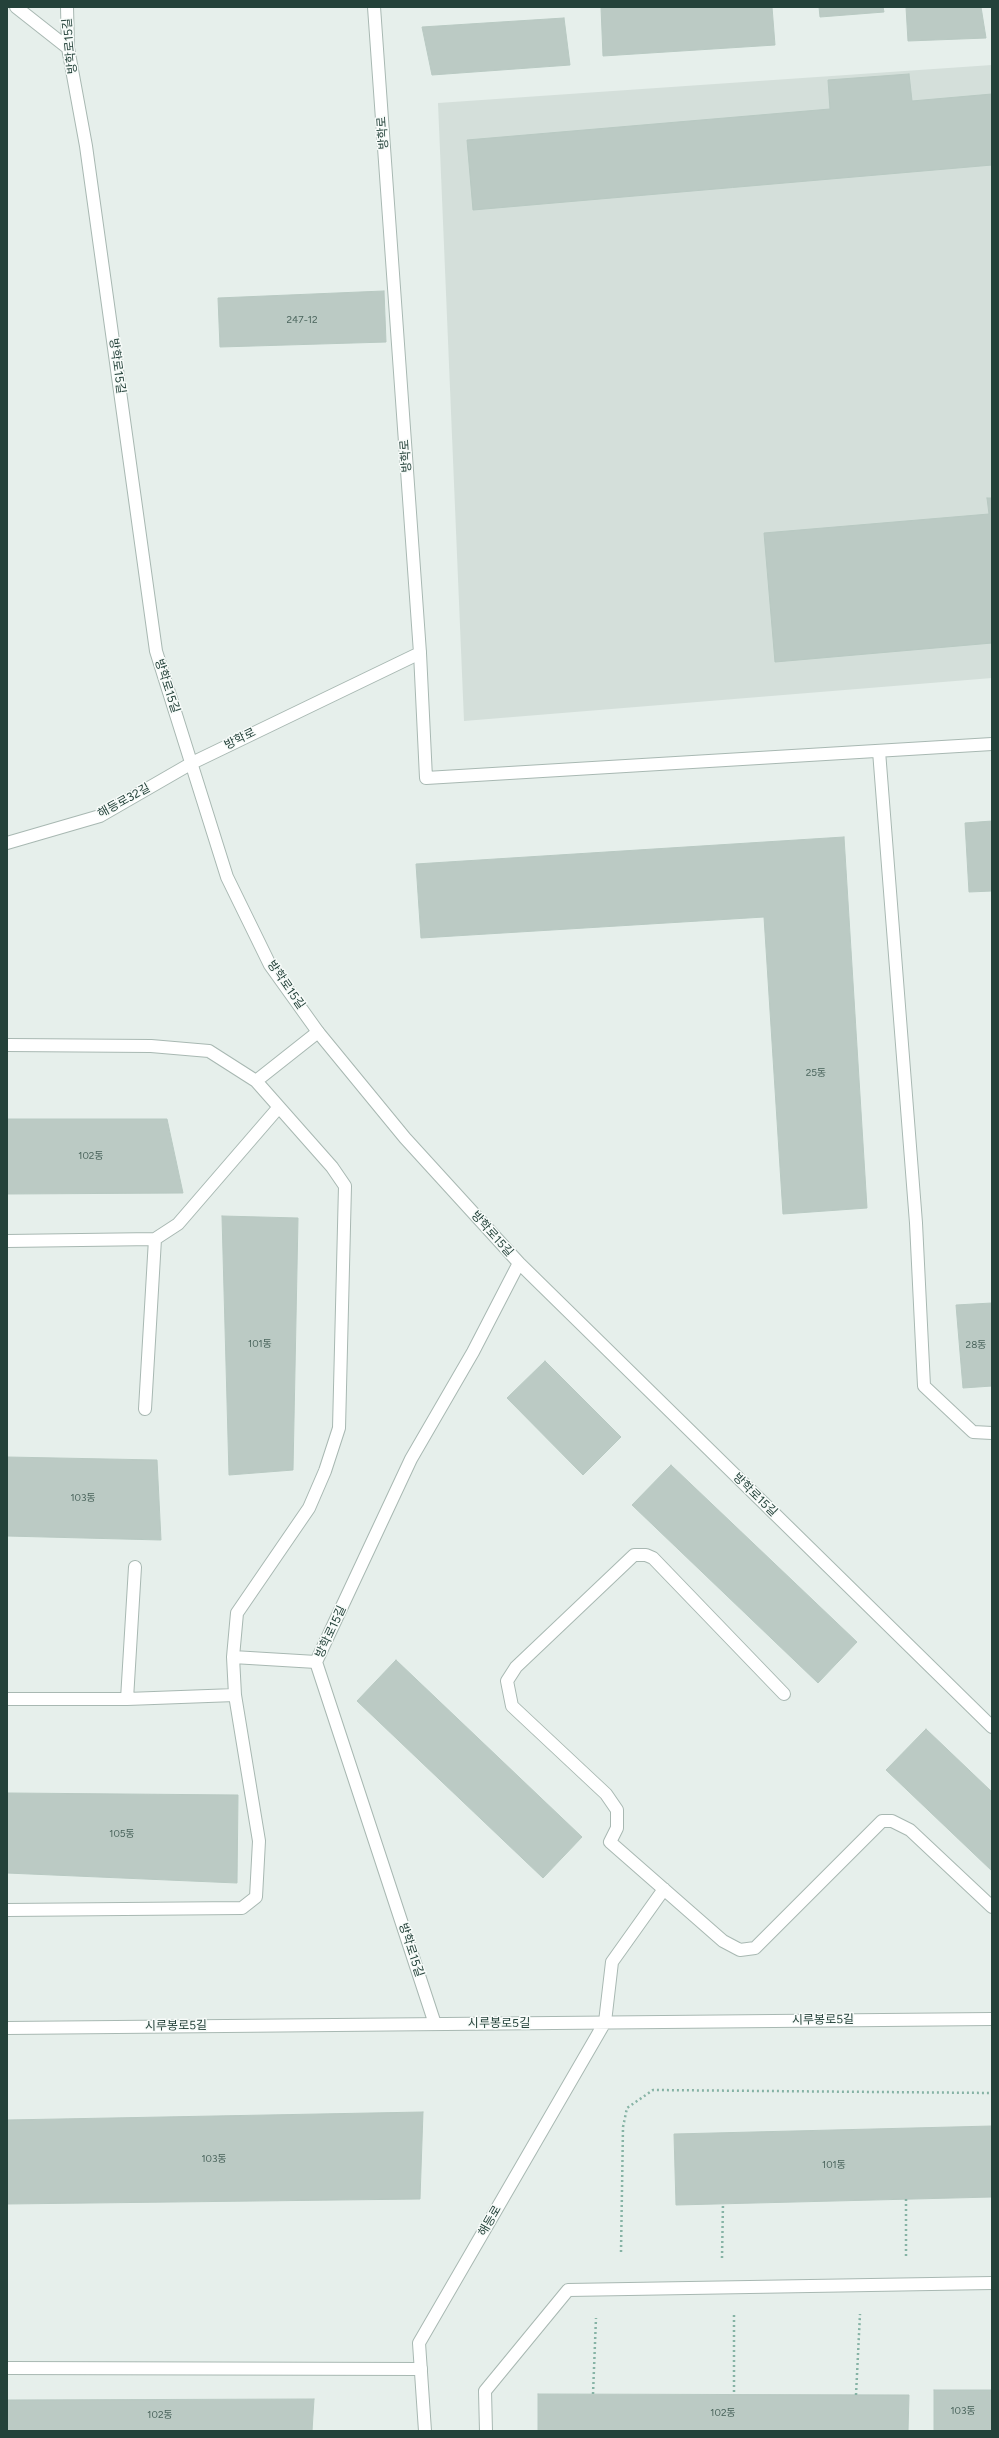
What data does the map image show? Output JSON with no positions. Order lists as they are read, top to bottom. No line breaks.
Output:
{"streets":{"street":["방학로15길","방학로","해등로32길","시루봉로5길","해등로"]},"crossings":[["방학로15길","방학로"],["방학로15길","해등로32길"],["방학로15길","시루봉로5길"],["방학로","해등로32길"],["시루봉로5길","해등로"]],"house_numbers":["247-12","25동","102동","101동","28동","103동","105동","103동","101동","103동","102동","102동"]}
